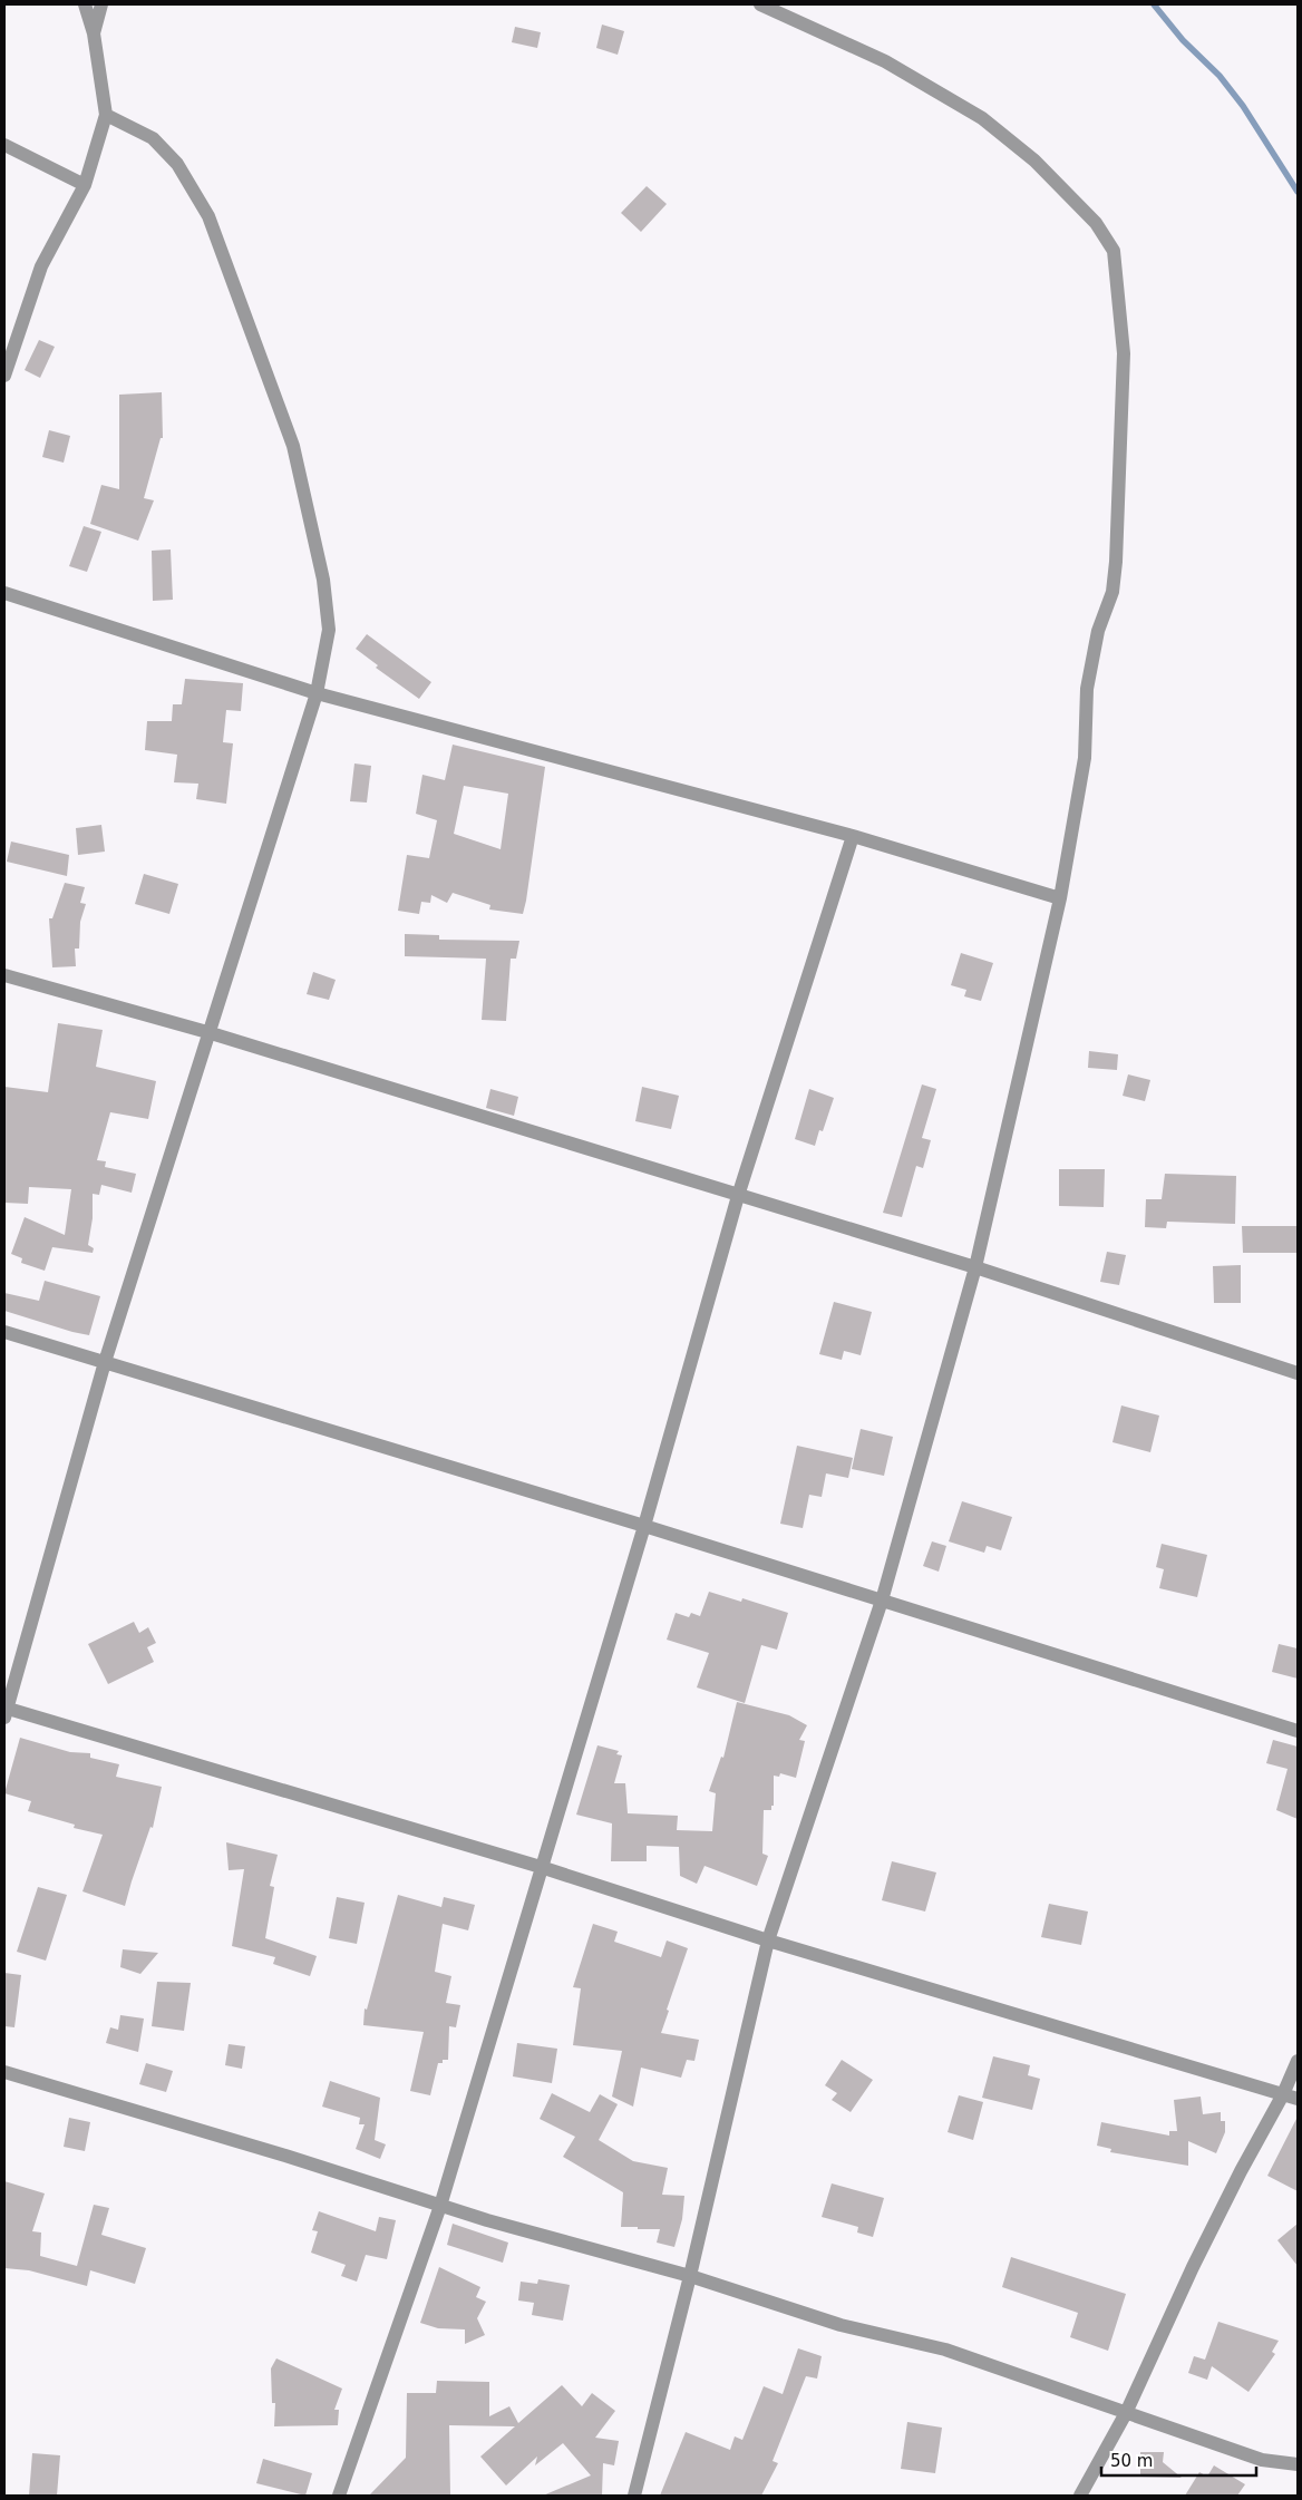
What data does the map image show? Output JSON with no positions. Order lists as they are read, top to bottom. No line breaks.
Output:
{"scale_bar":"50 m"}
